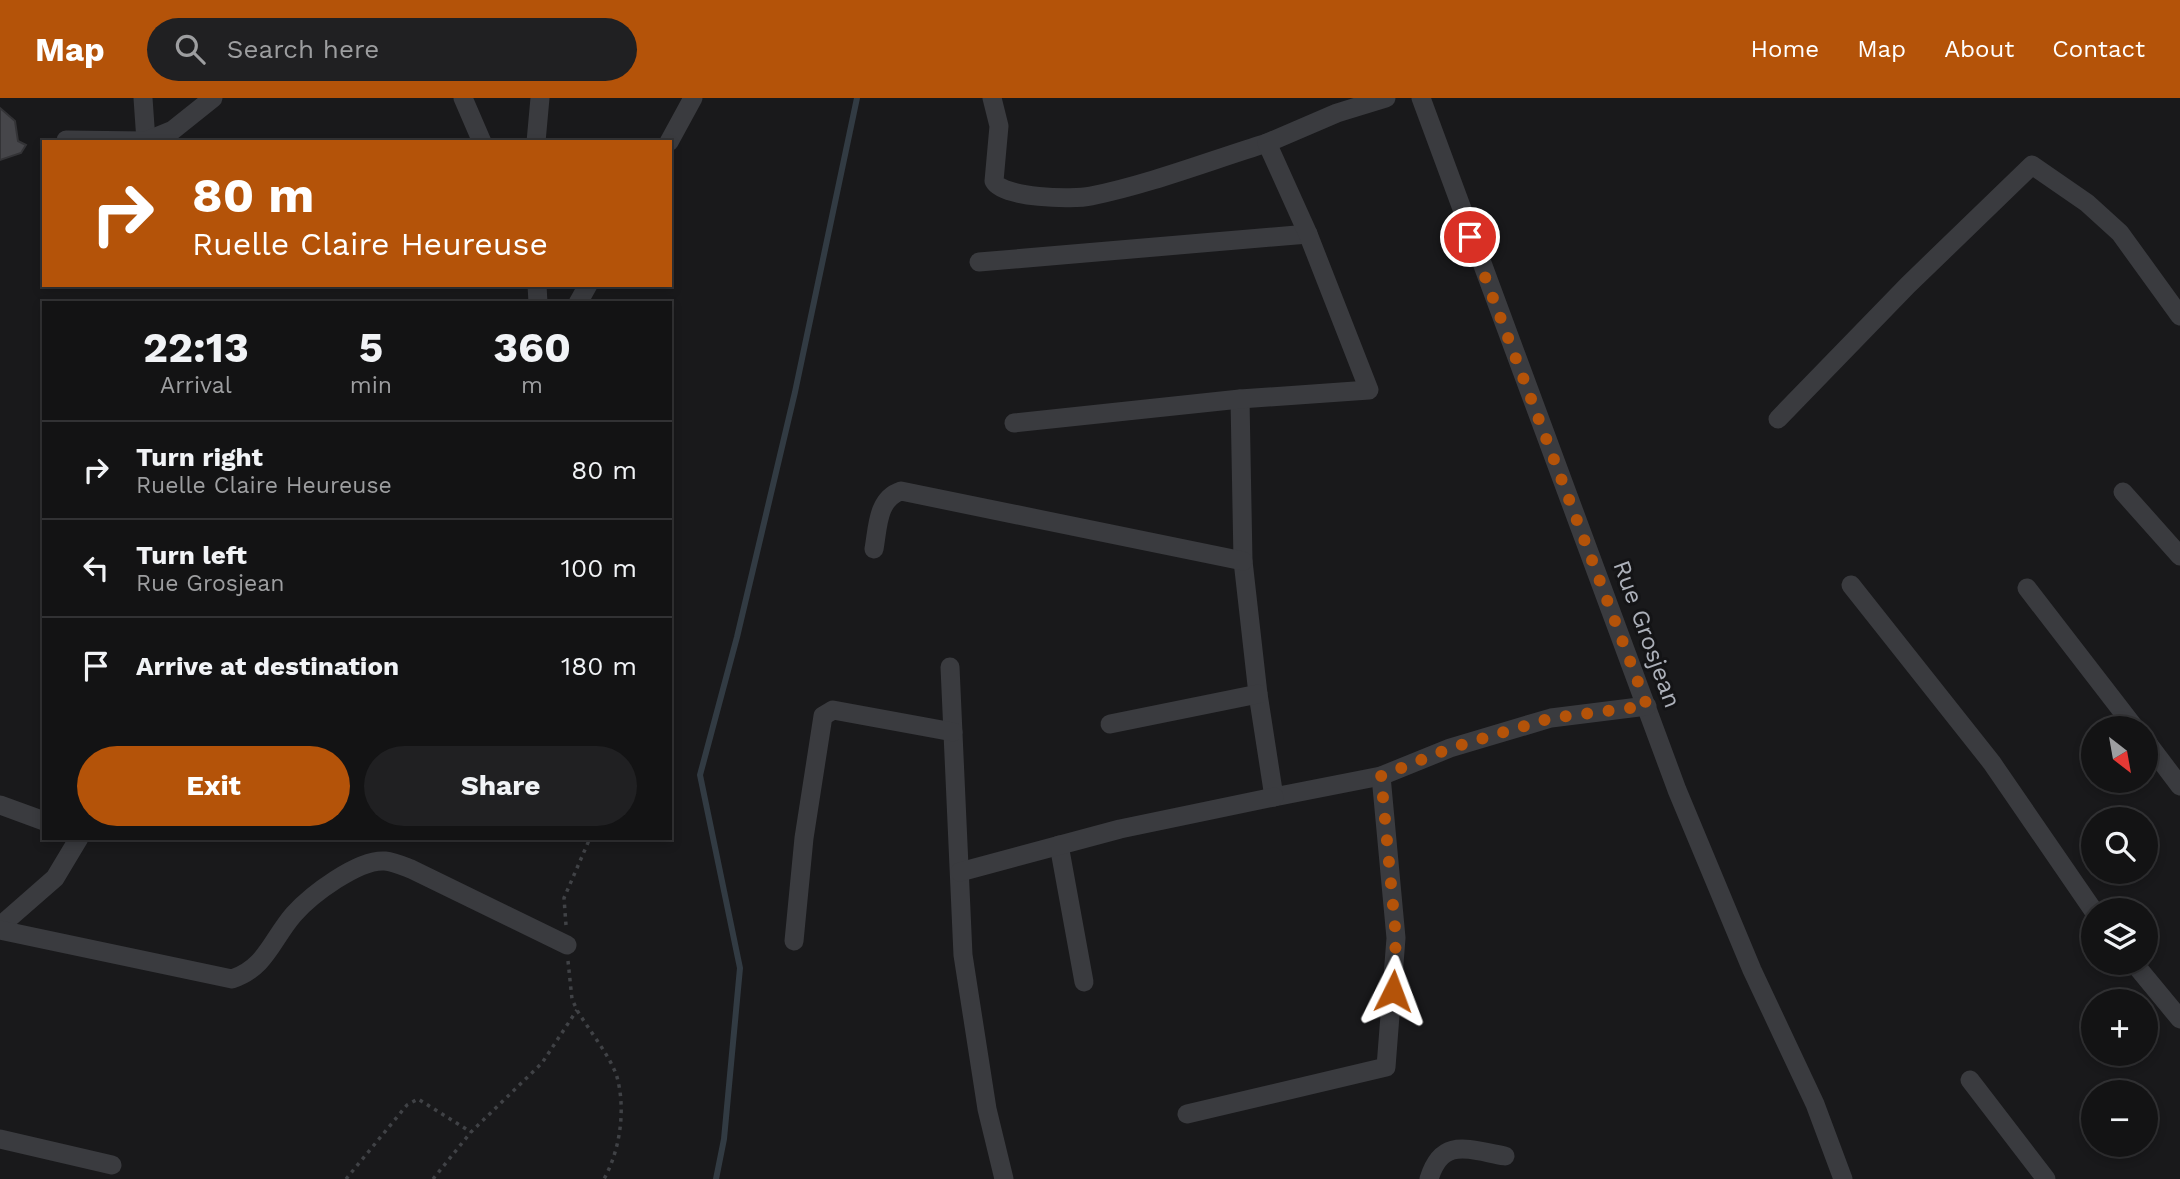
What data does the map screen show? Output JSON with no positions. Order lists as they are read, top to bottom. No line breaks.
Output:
{"streets":{"street":["Rue Grosjean"]},"north":"bottom right","page":{"header":"Map","search":"Search here","nav":["Home","Map","About","Contact"],"turn":["80 m","Ruelle Claire Heureuse"],"eta":["22:13","Arrival","5","min","360","m"],"list":[{"name":"Turn right","note":"Ruelle Claire Heureuse","value":"80 m"},{"name":"Turn left","note":"Rue Grosjean","value":"100 m"},{"name":"Arrive at destination","value":"180 m"}],"map_buttons":["+","−"],"buttons":["Exit","Share"]}}
